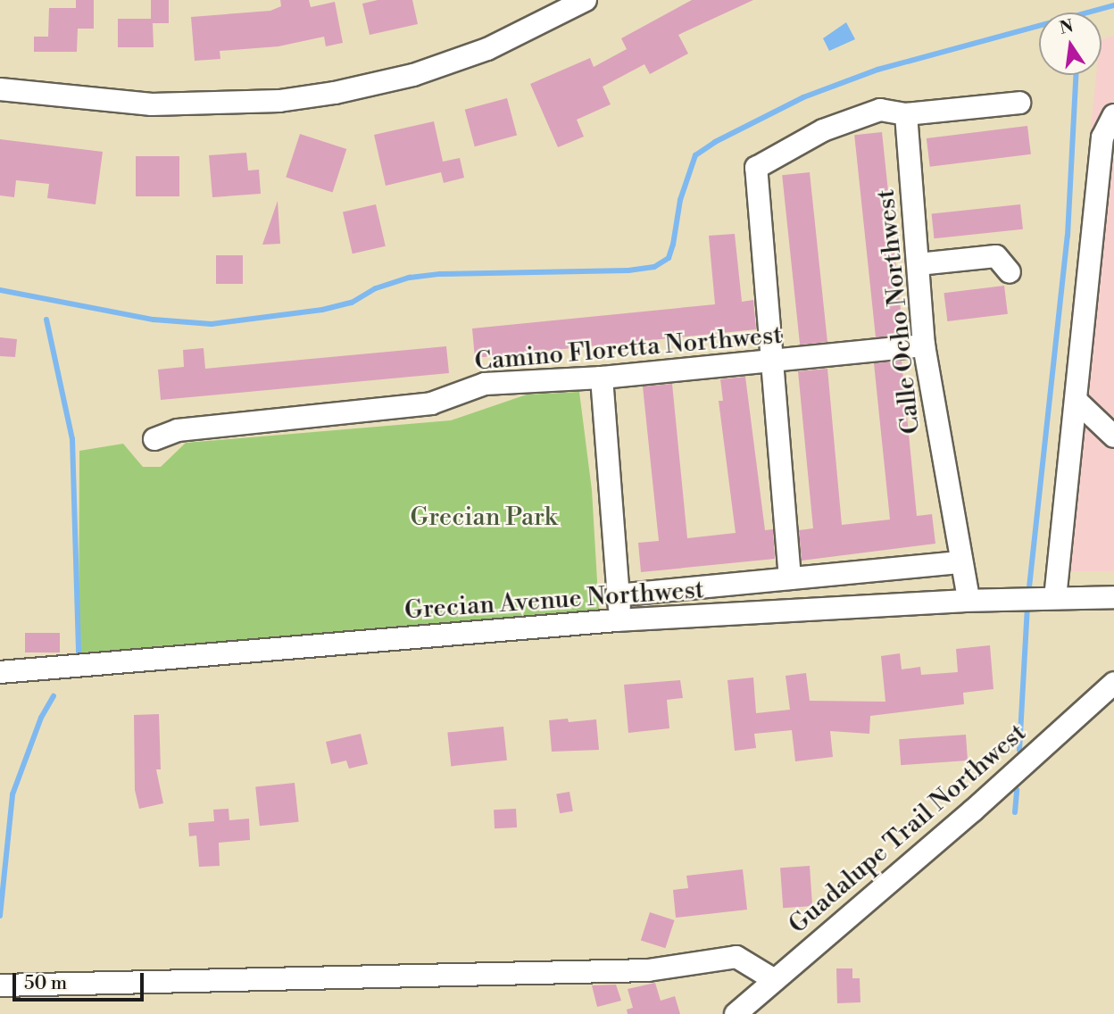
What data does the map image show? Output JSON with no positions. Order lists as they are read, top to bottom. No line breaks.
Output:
{"streets":{"street":["Calle Ocho Northwest","Camino Floretta Northwest","Grecian Avenue Northwest","Guadalupe Trail Northwest"]},"crossings":[["Calle Ocho Northwest","Camino Floretta Northwest"],["Calle Ocho Northwest","Grecian Avenue Northwest"]],"parks":["Grecian Park"],"scale_bar":"50 m","north":"top"}
